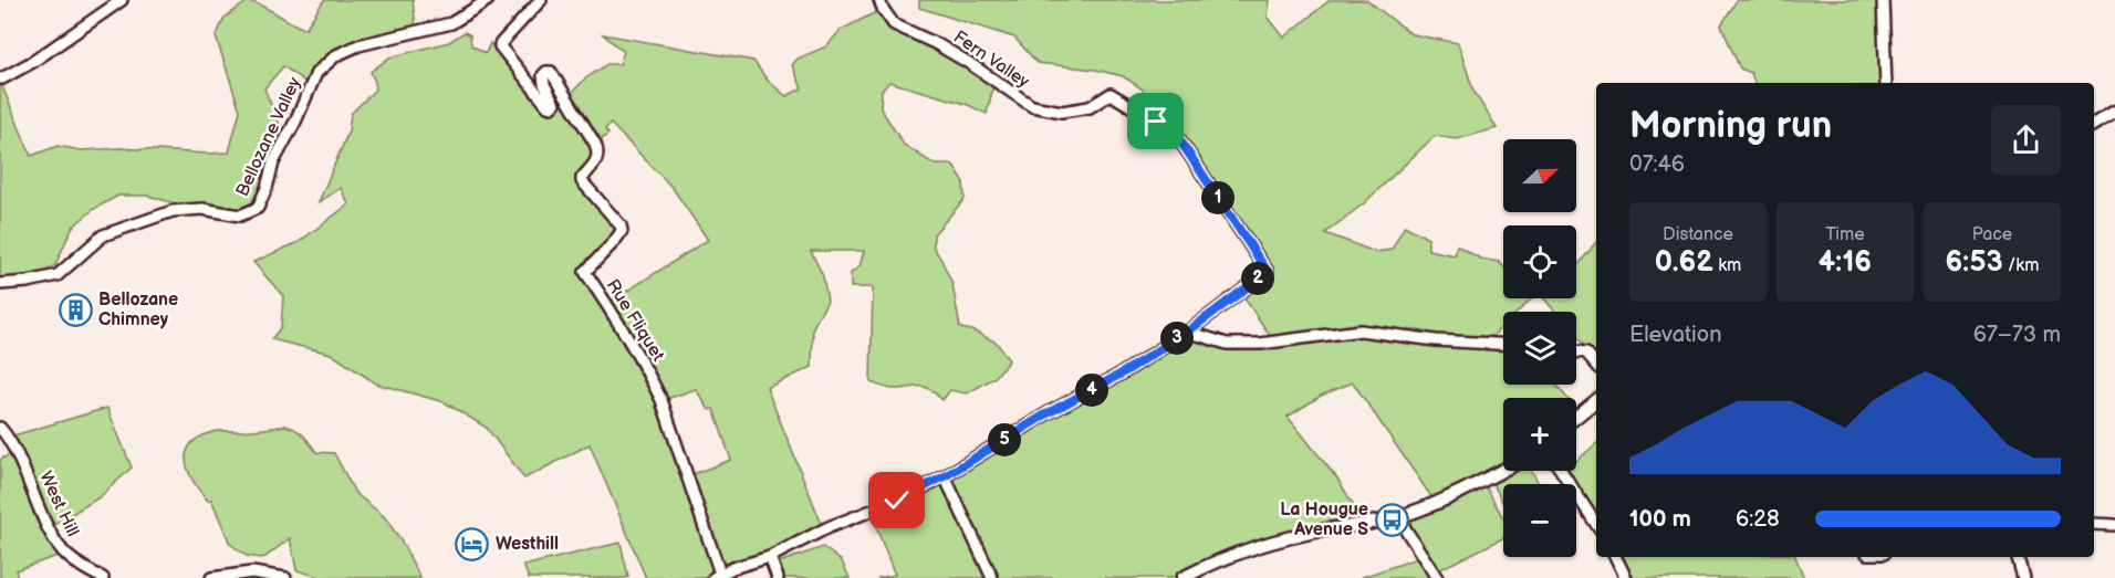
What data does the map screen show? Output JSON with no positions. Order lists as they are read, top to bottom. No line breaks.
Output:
{"streets":{"street":["Fern Valley","Bellozane Valley","Rue Fliquet","West Hill"]},"places":{"building":["Bellozane Chimney"],"bus stop":["La Hougue Avenue S"],"hotel":["Westhill"]},"north":"right","page":{"heading":["Morning run","07:46"],"map_buttons":["+","−"],"pins":["1","2","3","4","5"],"stats":[["Distance","0.62 km"],["Time","4:16"],["Pace","6:53 /km"]],"chart":["Elevation","67–73 m"],"list":[{"name":"100 m","note":"6:28"}]}}
